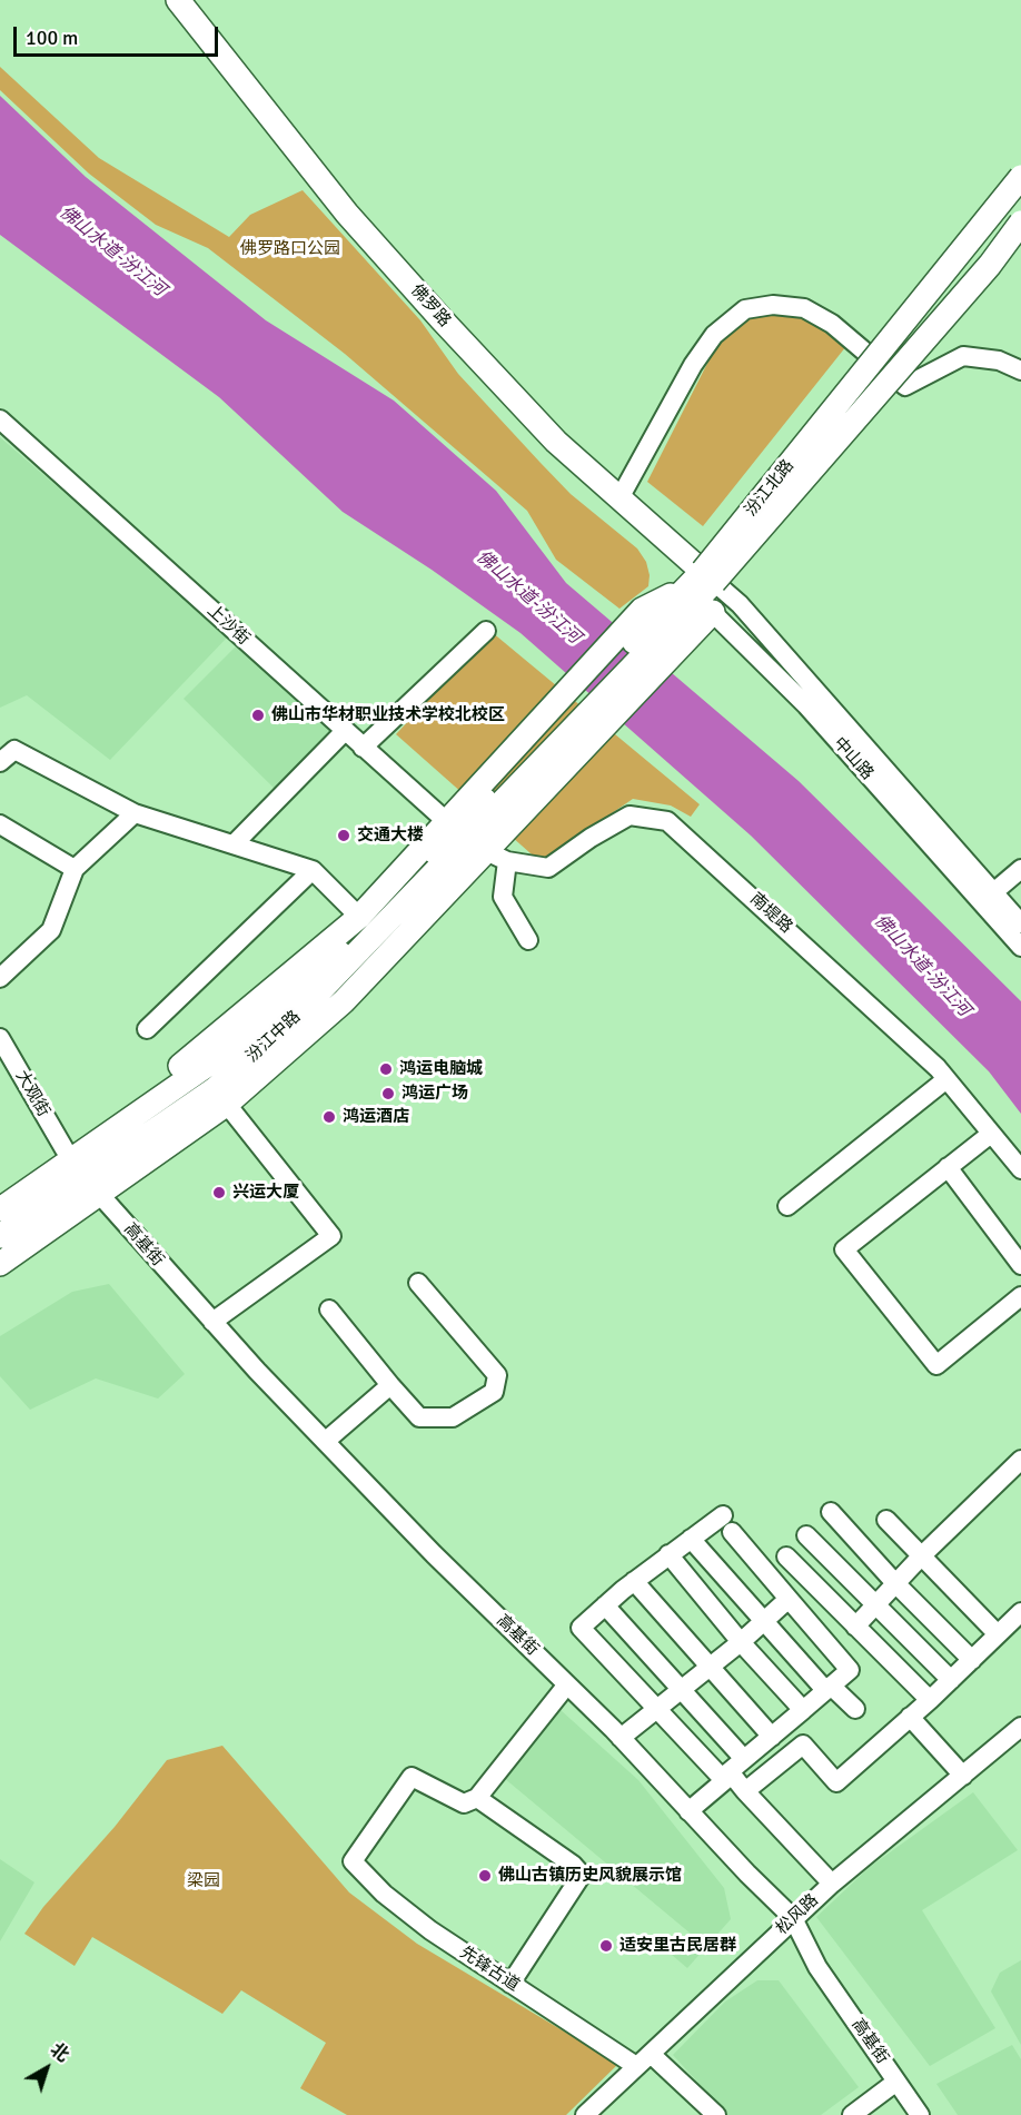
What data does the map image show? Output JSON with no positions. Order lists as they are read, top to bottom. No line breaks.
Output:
{"streets":{"main road":["佛罗路","汾江北路","汾江中路"],"street":["上沙街","中山路","南堤路","大观街","高基街","松风路","先锋古道"]},"crossings":[["佛罗路","汾江北路"],["佛罗路","中山路"],["汾江北路","中山路"],["上沙街","南堤路"],["上沙街","汾江中路"],["南堤路","汾江中路"],["高基街","松风路"],["松风路","先锋古道"]],"water":["佛山水道-汾江河"],"parks":["佛罗路口公园","梁园"],"places":["佛山市华材职业技术学校北校区","交通大楼","鸿运电脑城","鸿运广场","鸿运酒店","兴运大厦","佛山古镇历史风貌展示馆","适安里古民居群"],"scale_bar":"100 m","north":"top right"}
